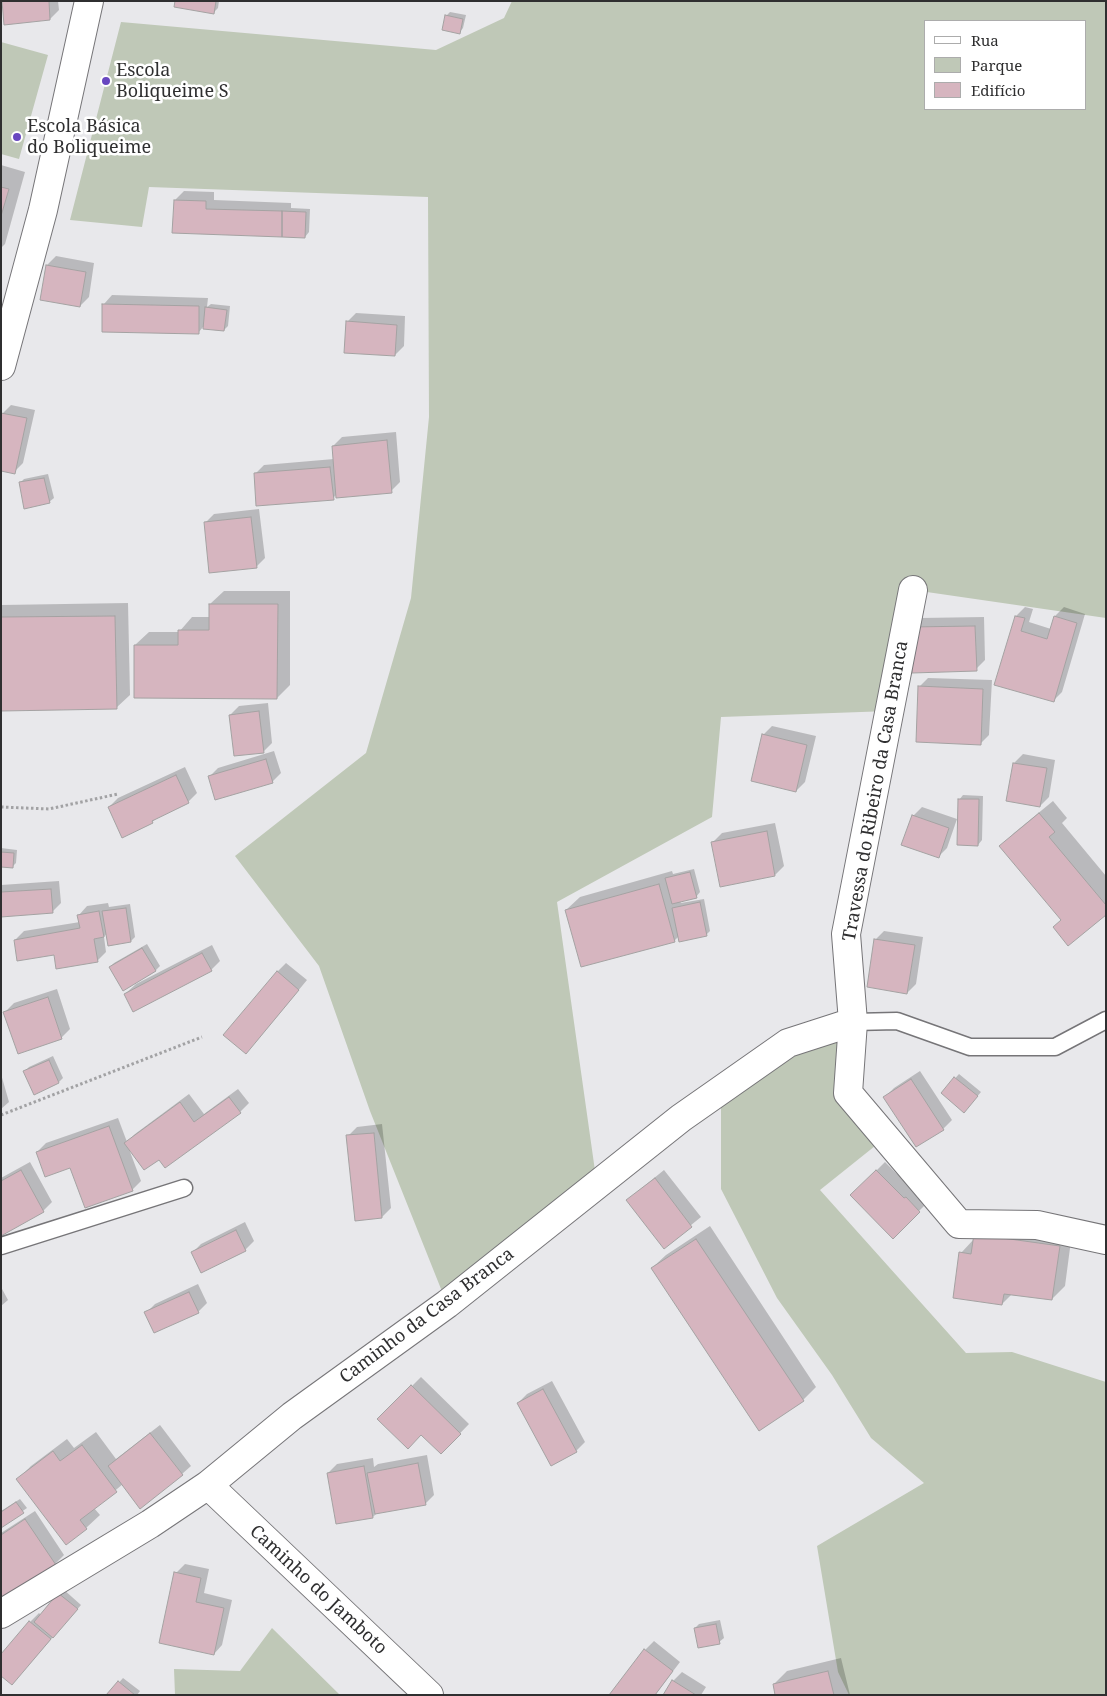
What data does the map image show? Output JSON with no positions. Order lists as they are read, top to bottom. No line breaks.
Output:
{"streets":{"street":["Travessa do Ribeiro da Casa Branca","Caminho da Casa Branca","Caminho do Jamboto"]},"crossings":[["Travessa do Ribeiro da Casa Branca","Caminho da Casa Branca"],["Caminho da Casa Branca","Caminho do Jamboto"]],"places":["Escola Boliqueime S","Escola Básica do Boliqueime"],"legend":["Rua","Parque","Edifício"]}
